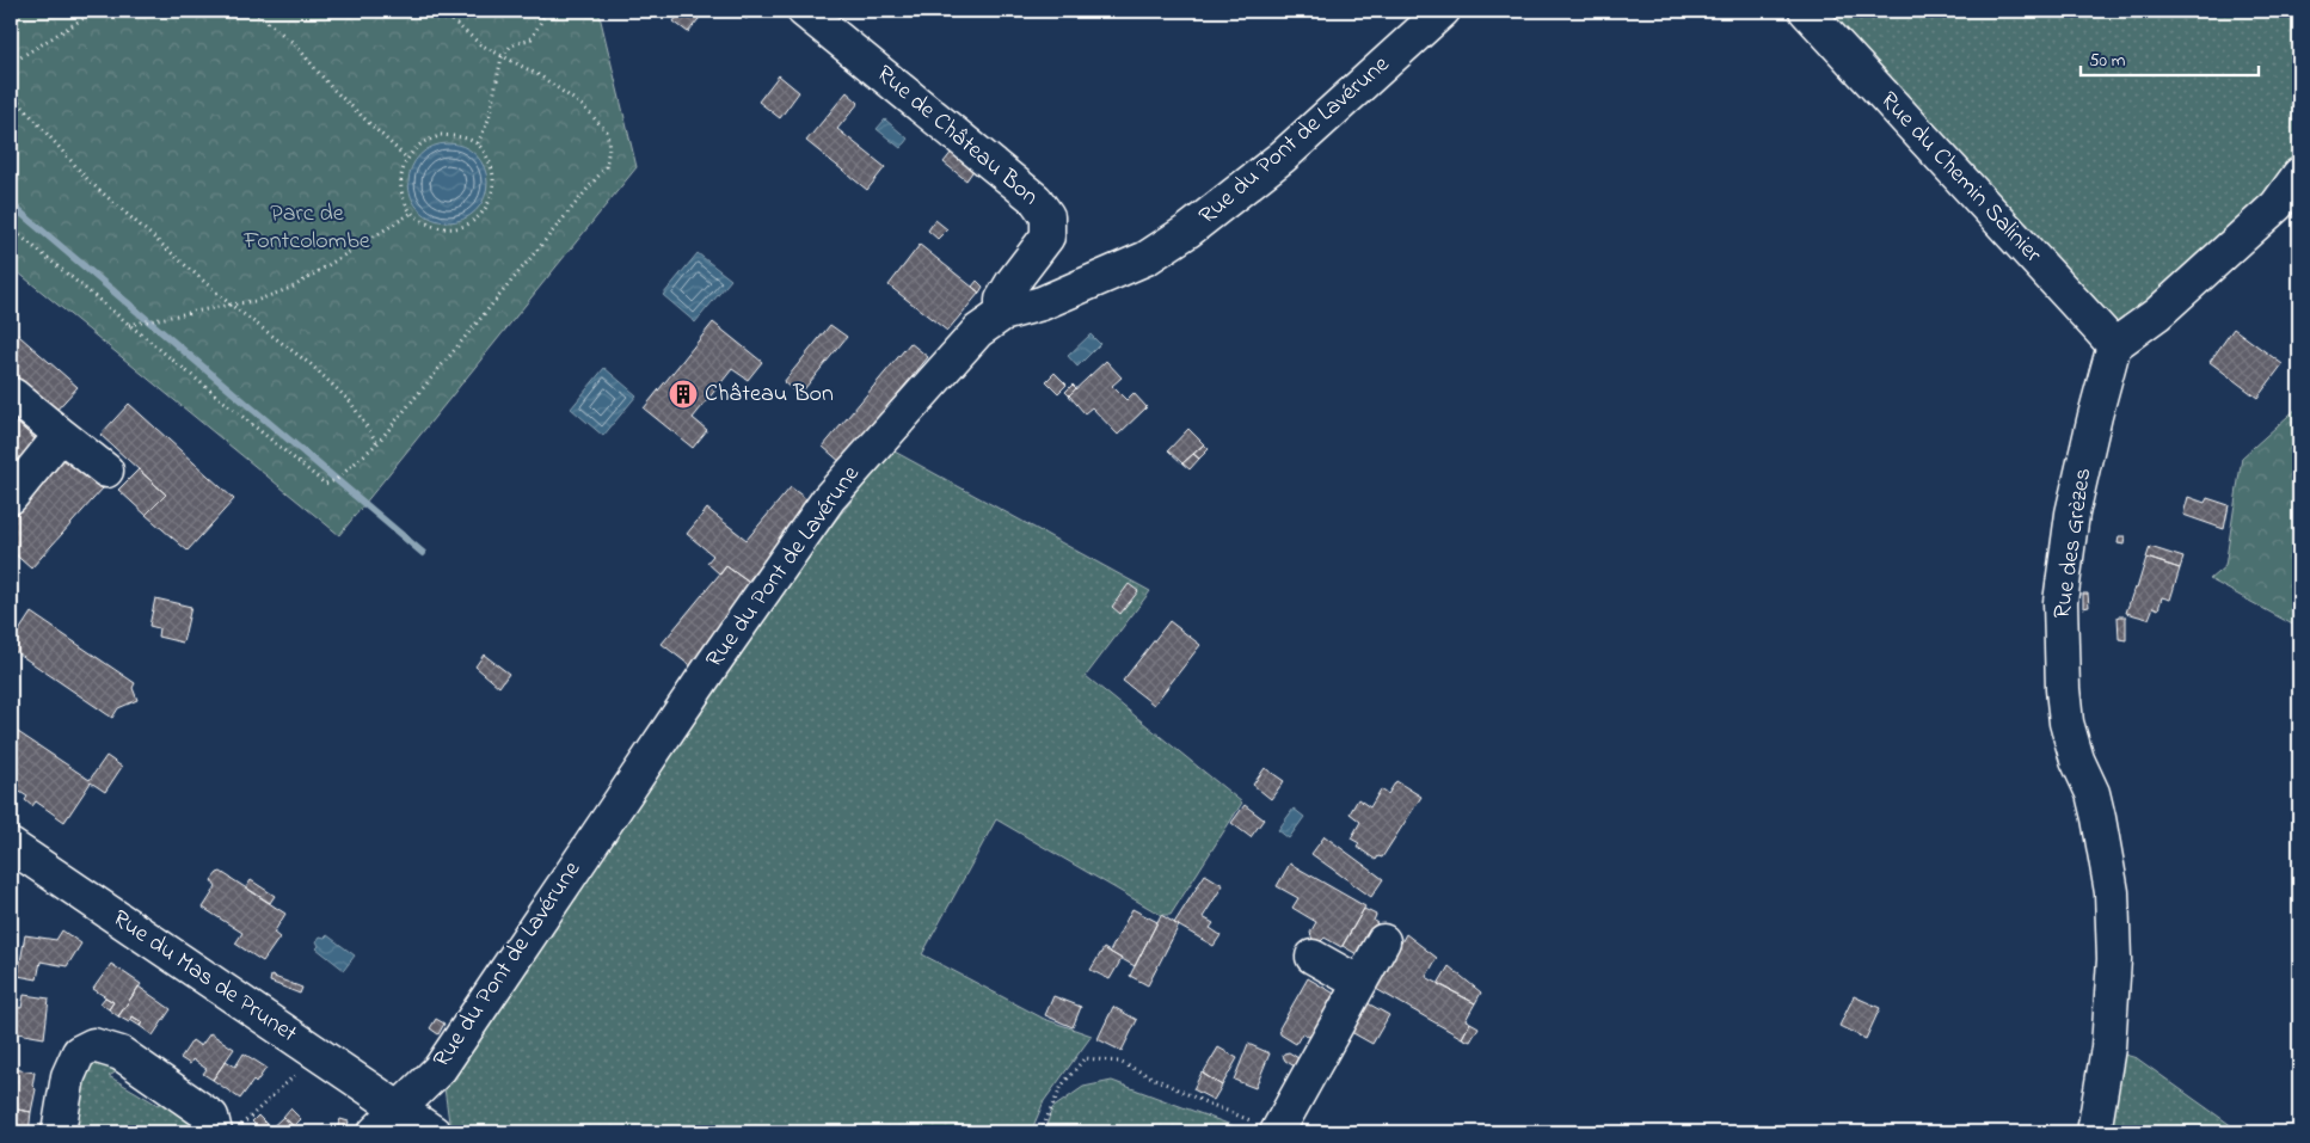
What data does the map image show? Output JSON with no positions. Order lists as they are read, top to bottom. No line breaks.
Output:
{"streets":{"street":["Rue de Château Bon","Rue du Pont de Lavérune","Rue du Chemin Salinier","Rue des Grèzes","Rue du Mas de Prunet"]},"crossings":[["Rue de Château Bon","Rue du Pont de Lavérune"],["Rue du Pont de Lavérune","Rue du Mas de Prunet"],["Rue du Chemin Salinier","Rue des Grèzes"]],"parks":["Parc de Fontcolombe"],"places":{"building":["Château Bon"]},"scale_bar":"50 m"}
